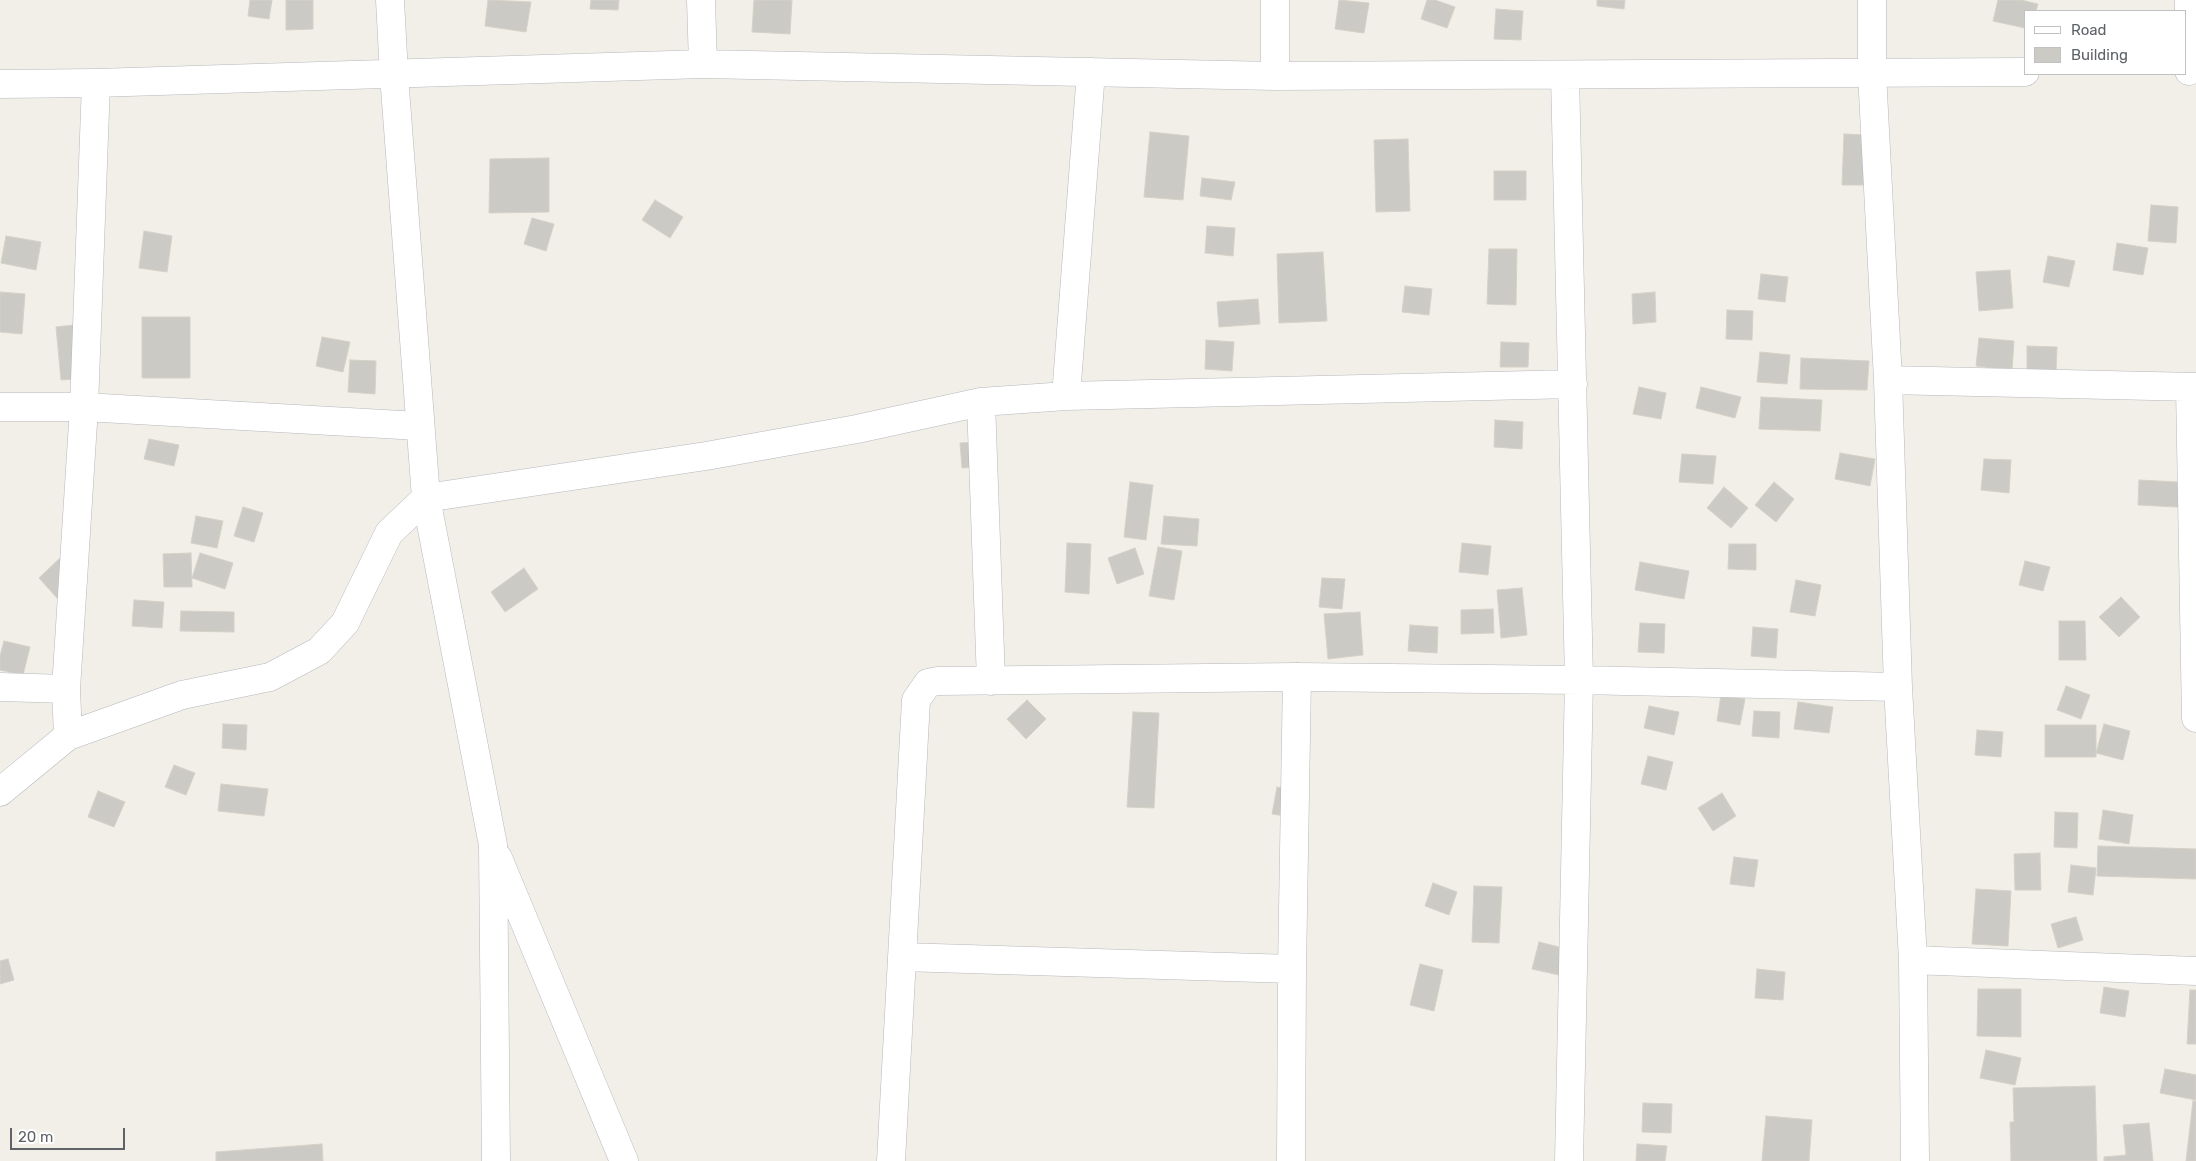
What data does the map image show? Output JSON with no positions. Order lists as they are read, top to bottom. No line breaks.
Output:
{"legend":["Road","Building"],"scale_bar":"20 m"}
